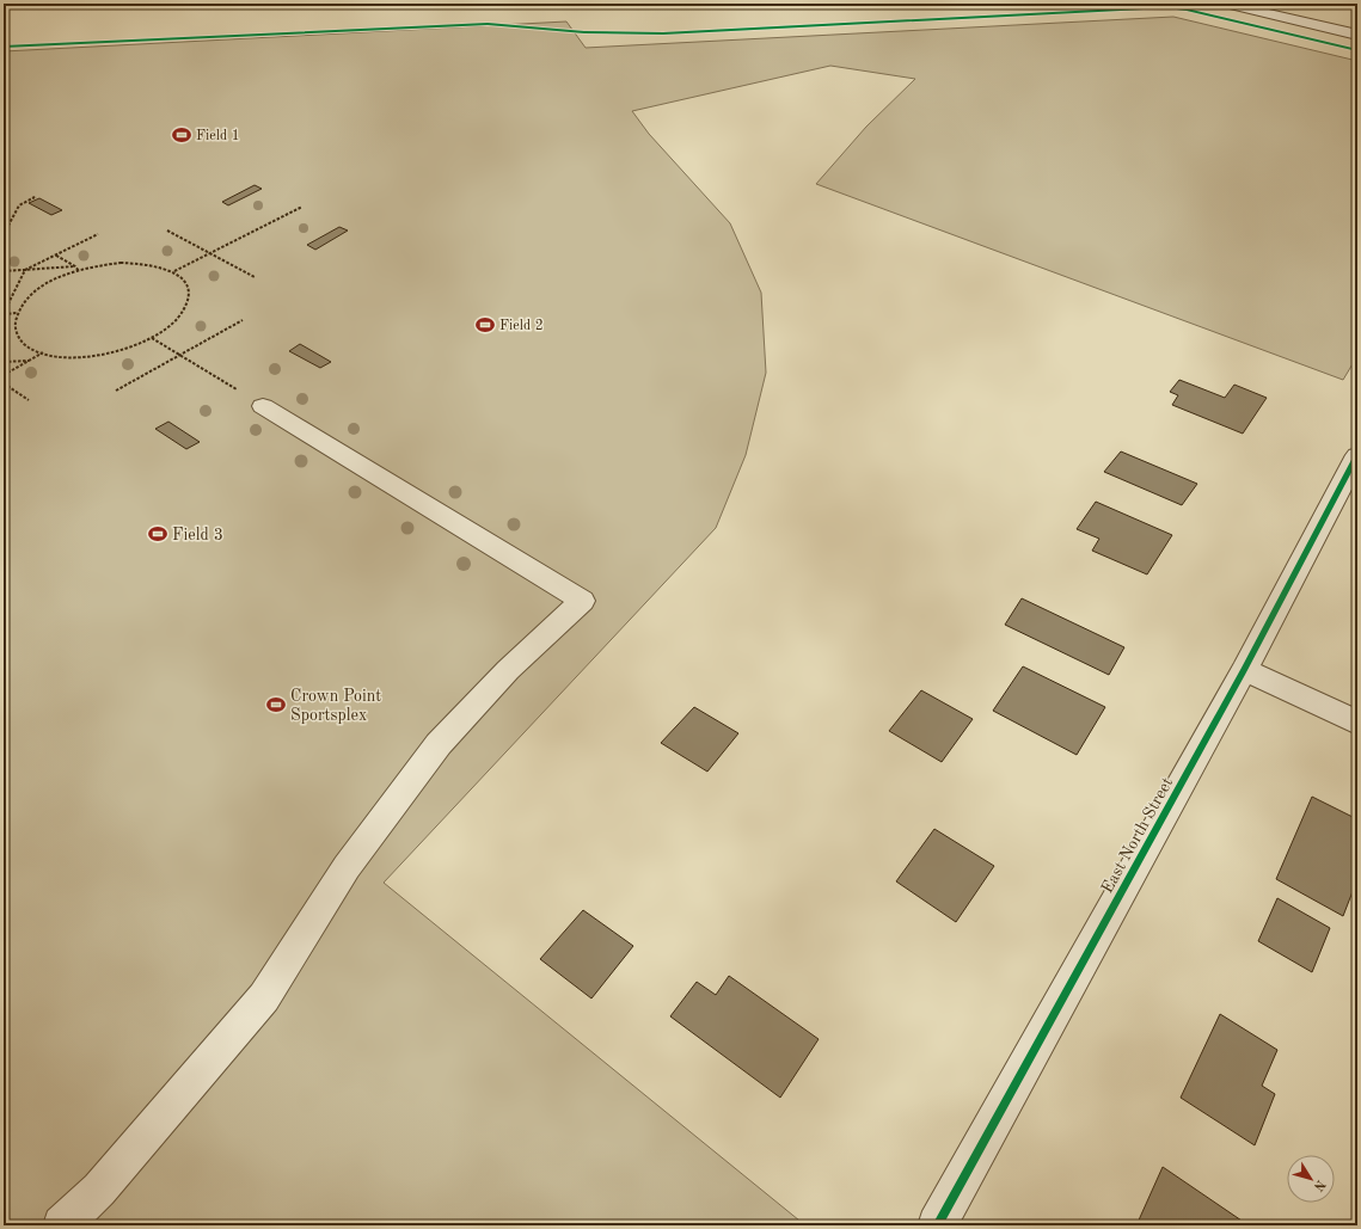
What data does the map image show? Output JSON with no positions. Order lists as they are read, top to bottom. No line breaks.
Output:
{"streets":{"street":["East North Street"]},"places":{"sports":["Field 1","Field 2","Field 3","Crown Point Sportsplex"]},"north":"bottom right"}
